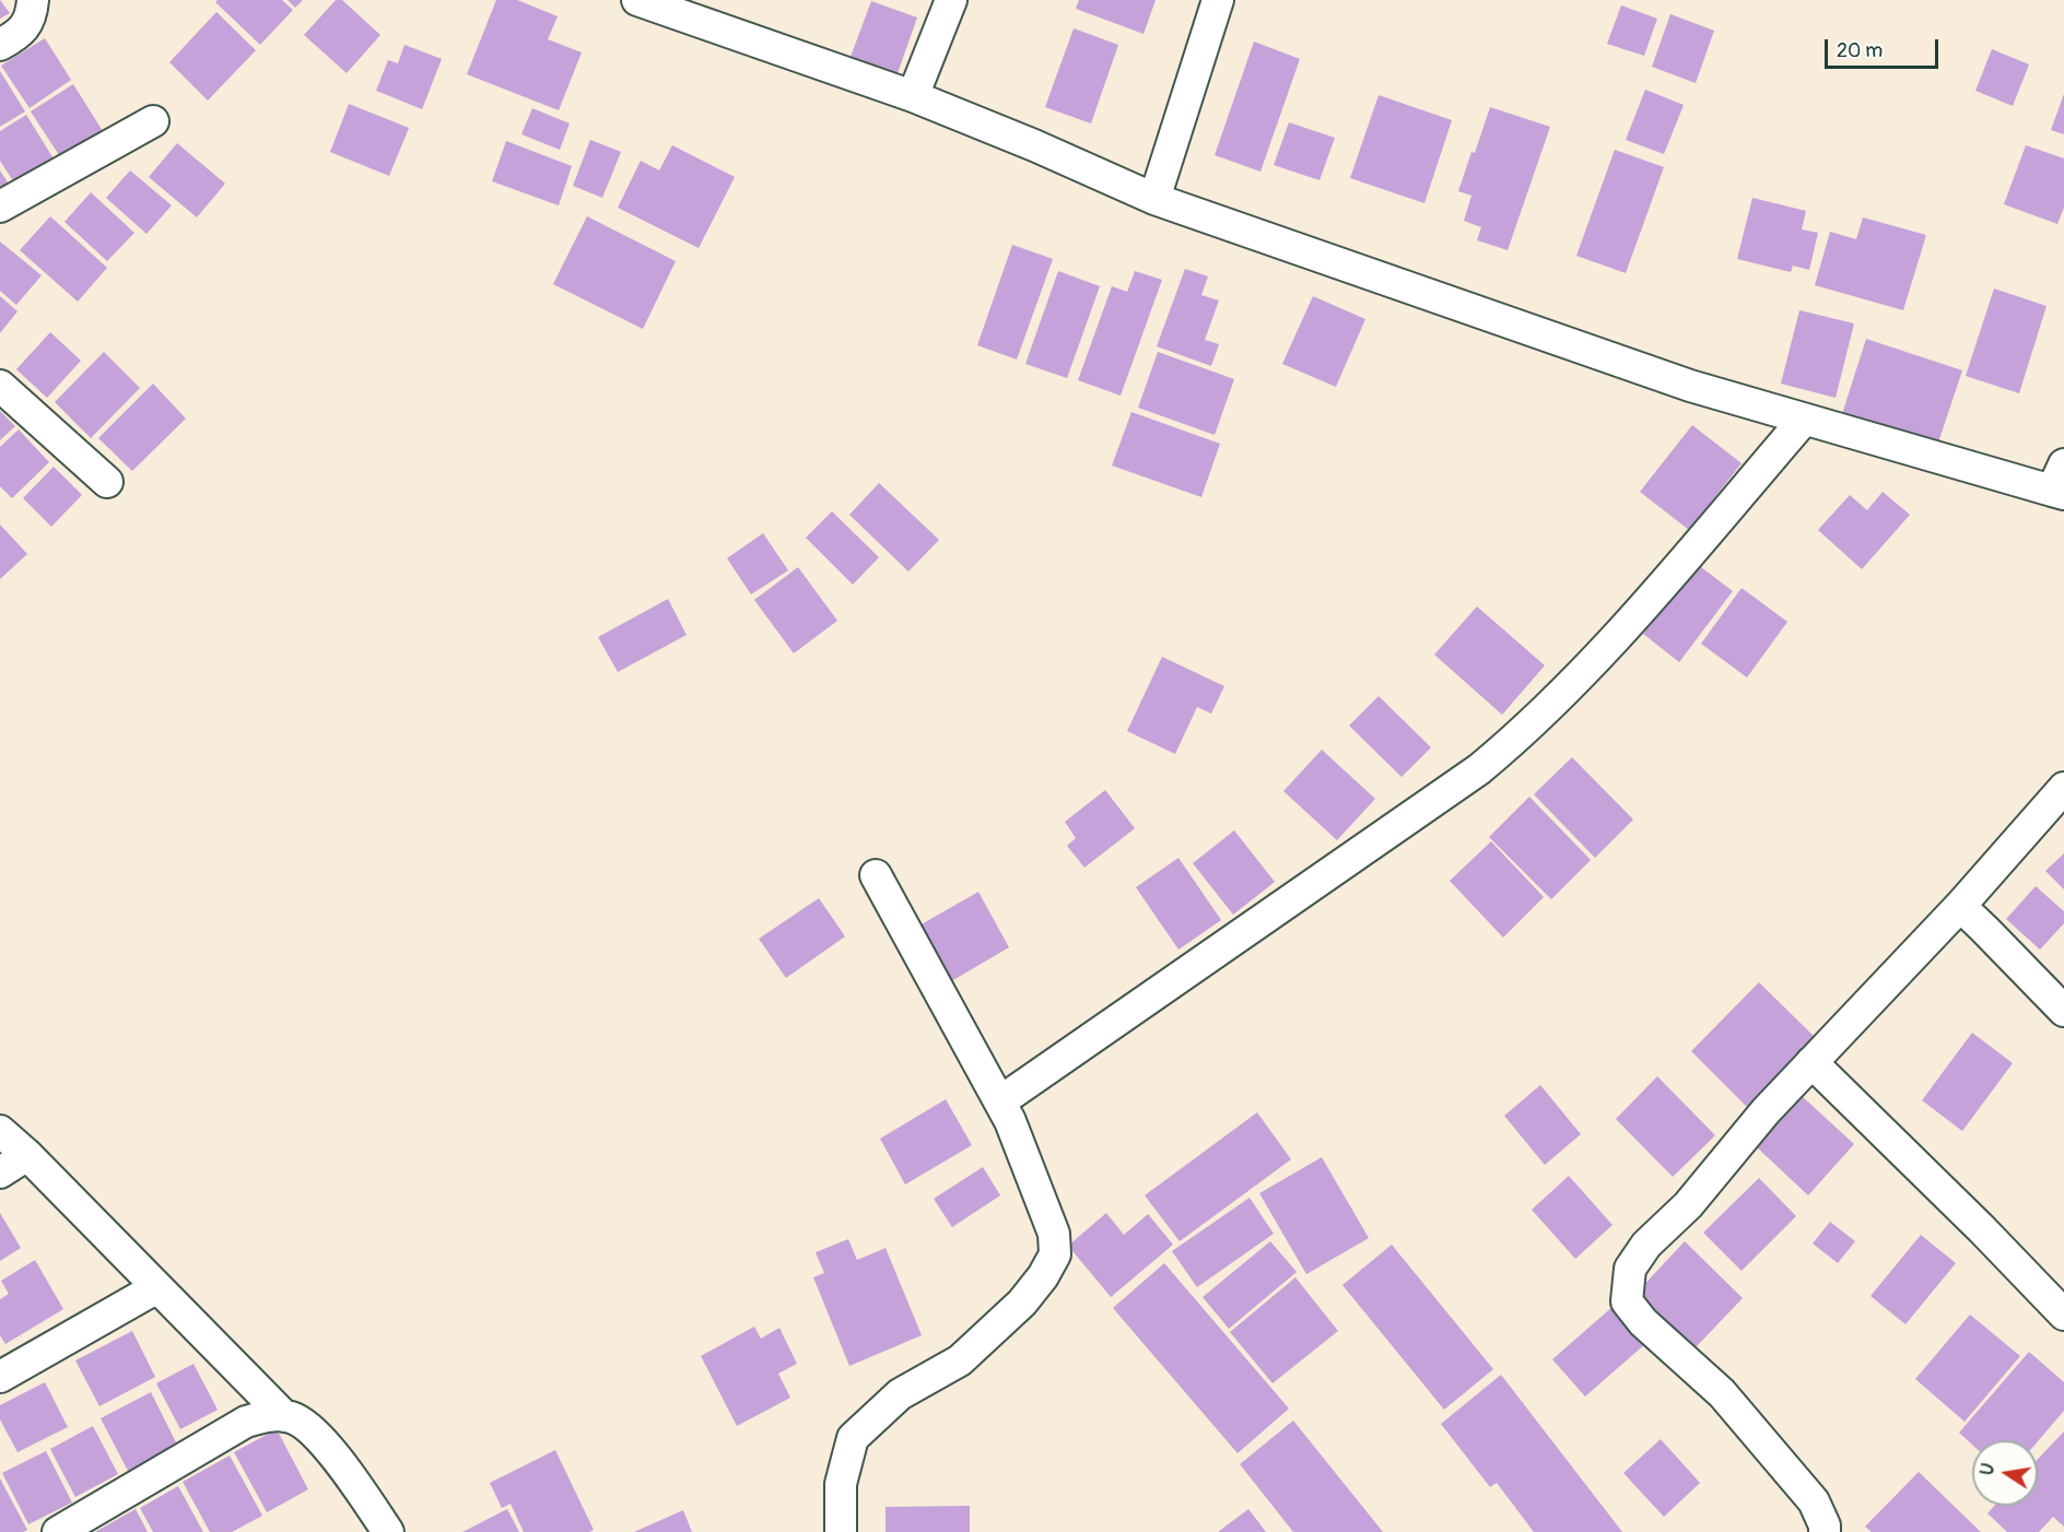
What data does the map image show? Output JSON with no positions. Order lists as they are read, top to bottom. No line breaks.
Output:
{"scale_bar":"20 m","north":"left"}
